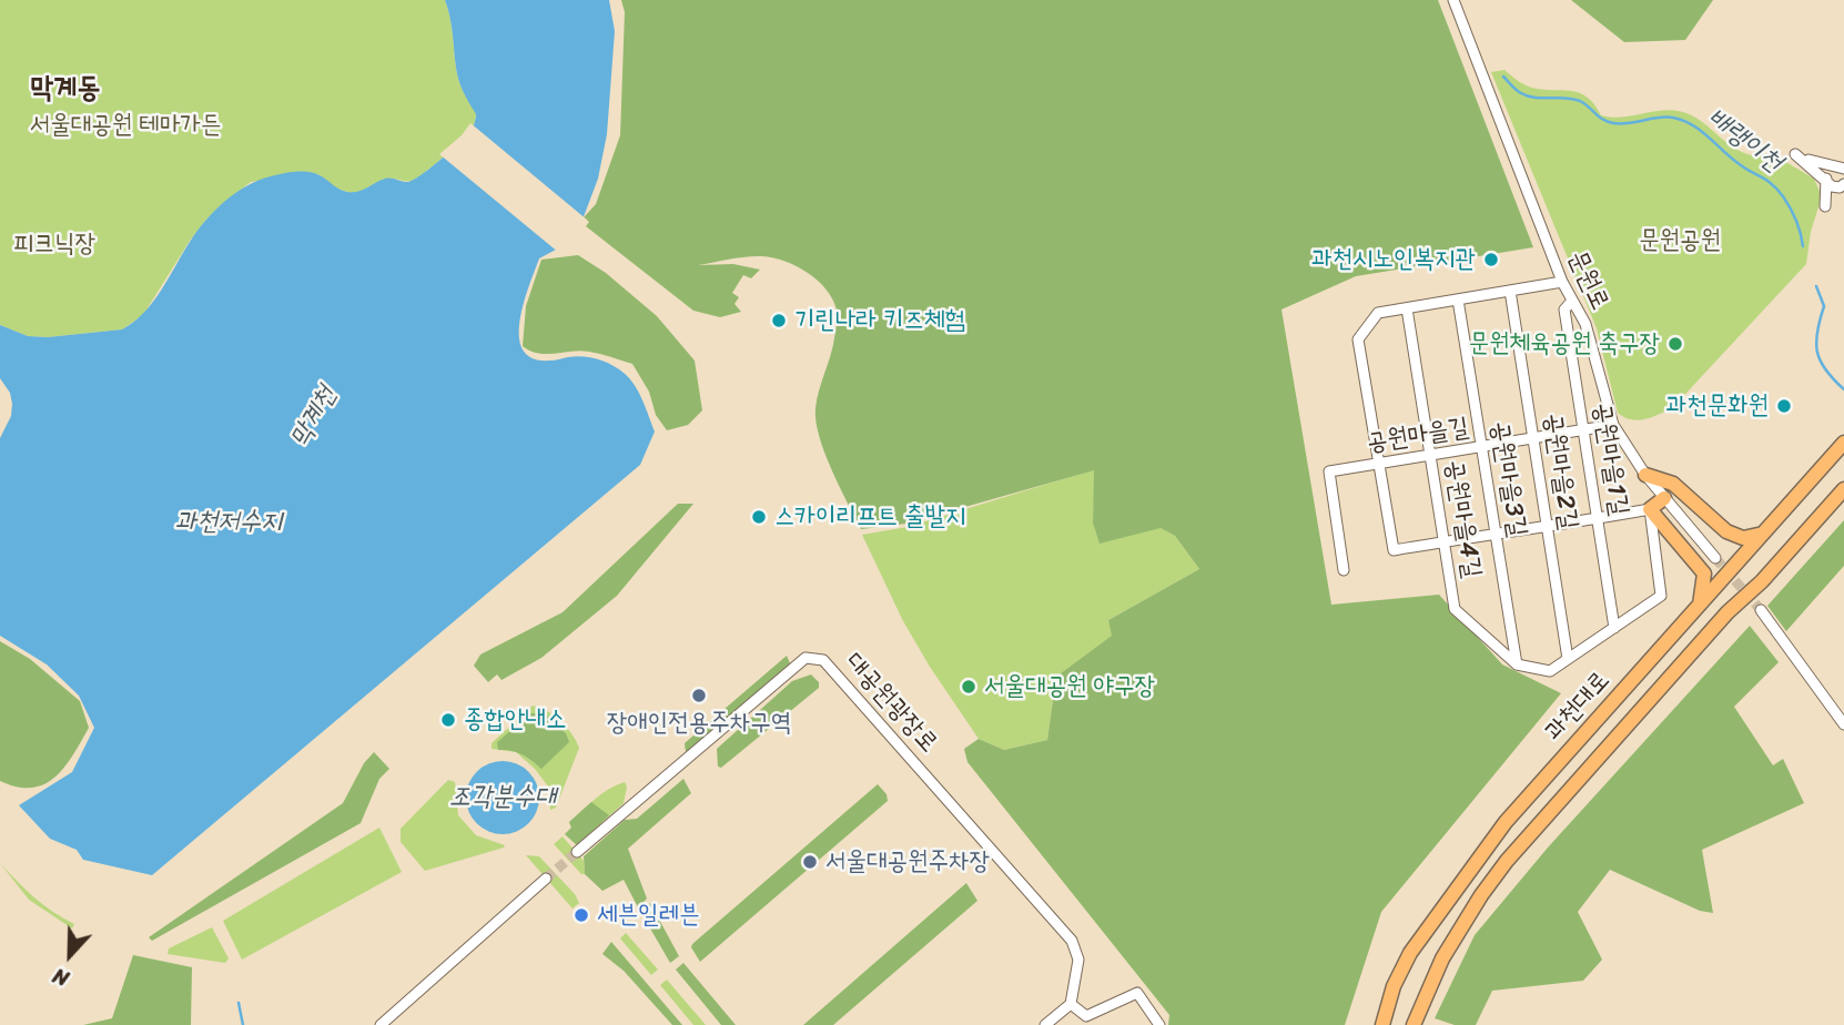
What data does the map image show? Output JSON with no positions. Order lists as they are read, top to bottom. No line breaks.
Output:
{"streets":{"highway":["과천대로"],"street":["문원로","공원마을길","공원마을1길","공원마을2길","공원마을3길","공원마을4길","대공원광장로"]},"crossings":[["문원로","공원마을길"],["문원로","공원마을1길"],["공원마을길","공원마을1길"],["공원마을길","공원마을2길"],["공원마을길","공원마을3길"],["공원마을길","공원마을4길"],["공원마을3길","공원마을4길"]],"districts":["막계동"],"water":["배랭이천","막계천","과천저수지","조각분수대"],"parks":["서울대공원 테마가든","문원공원","피크닉장"],"places":["과천시노인복지관","기린나라 키즈체험","문원체육공원 축구장","과천문화원","스카이리프트 출발지","서울대공원 야구장","장애인전용주차구역","종합안내소","서울대공원주차장","세븐일레븐"],"north":"bottom"}
